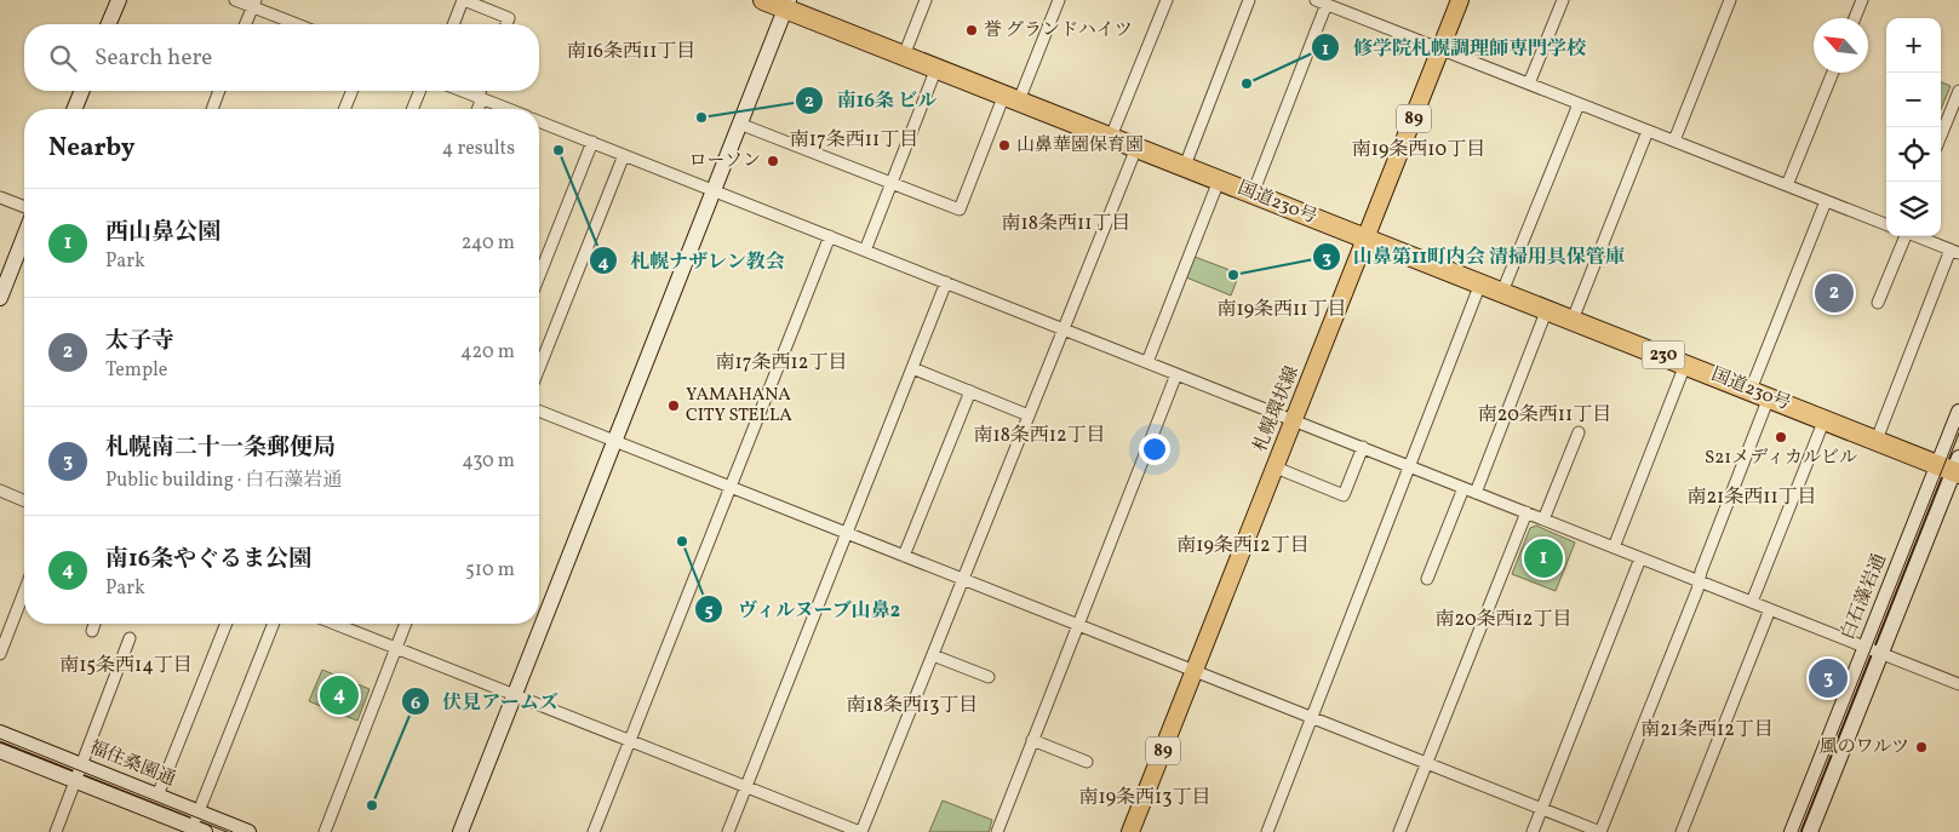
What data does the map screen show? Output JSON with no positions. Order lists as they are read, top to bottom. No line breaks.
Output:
{"streets":{"highway":["国道230号","230"],"main road":["89","札幌環状線"],"street":["白石藻岩通","福住桑園通"]},"crossings":[["国道230号","札幌環状線"],["国道230号","白石藻岩通"]],"districts":["南16条西11丁目","南17条西11丁目","南19条西10丁目","南18条西11丁目","南19条西11丁目","南17条西12丁目","南20条西11丁目","南18条西12丁目","南21条西11丁目","南19条西12丁目","南20条西12丁目","南15条西14丁目","南18条西13丁目","南21条西12丁目","南19条西13丁目"],"places":["誉 グランドハイツ","修学院札幌調理師専門学校","南16条 ビル","山鼻華園保育園","札幌ナザレン教会","ローソン","山鼻第11町内会 清掃用具保管庫","YAMAHANA CITY STELLA","S21メディカルビル","ヴィルヌーブ山鼻2","風のワルツ","伏見アームズ"],"north":"top left","page":{"map_buttons":["+","−"],"search":"Search here","heading":["Nearby","4 results"],"list":[{"mark":"1","name":"西山鼻公園","note":"Park","value":"240 m"},{"mark":"2","name":"太子寺","note":"Temple","value":"420 m"},{"mark":"3","name":"札幌南二十一条郵便局","note":"Public building · 白石藻岩通","value":"430 m"},{"mark":"4","name":"南16条やぐるま公園","note":"Park","value":"510 m"}],"pins":["2","1","3","4"]}}
